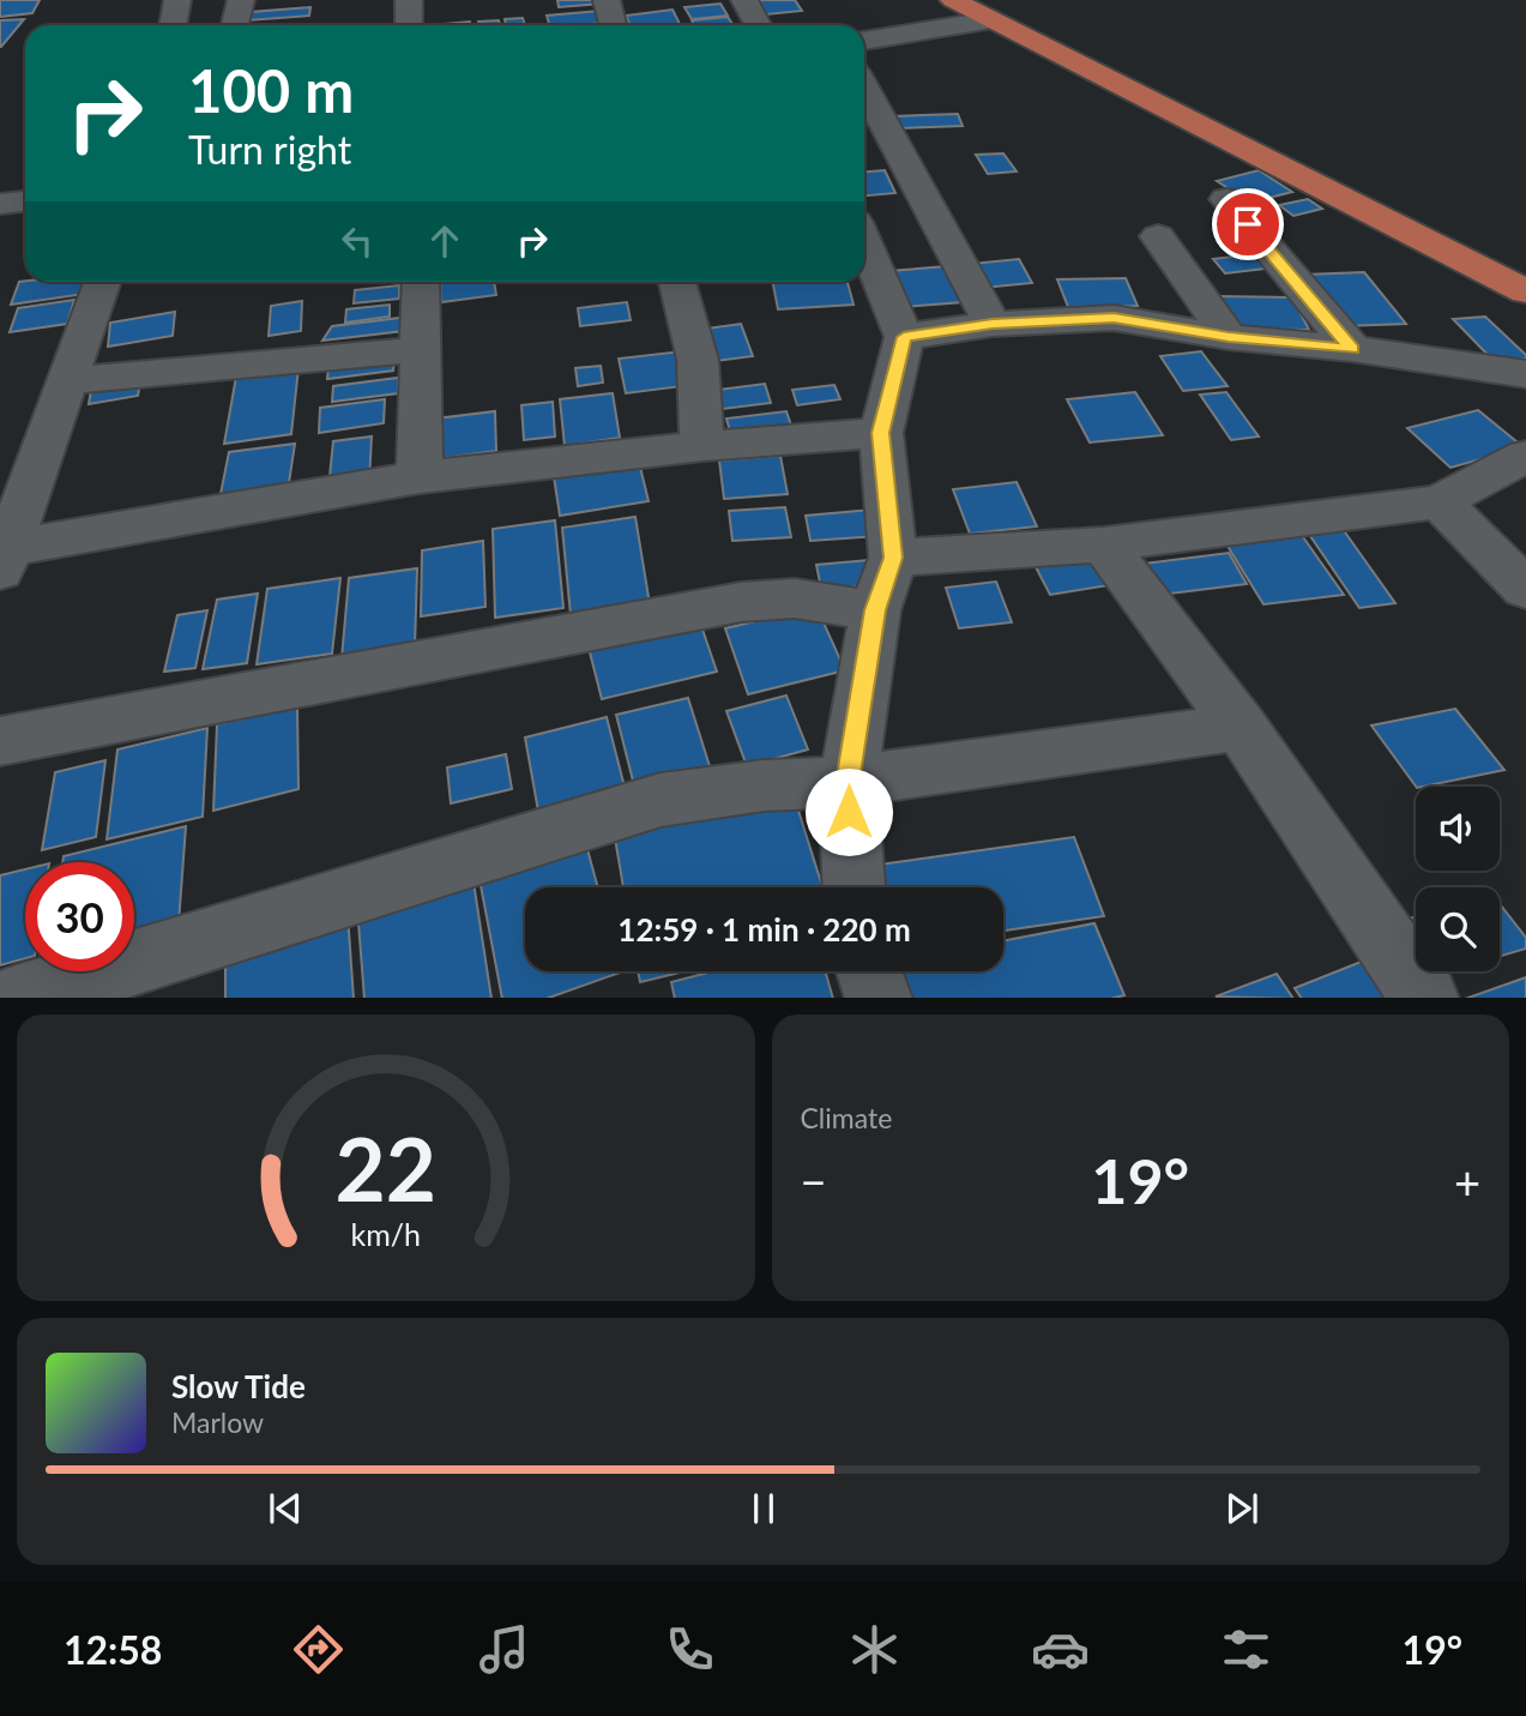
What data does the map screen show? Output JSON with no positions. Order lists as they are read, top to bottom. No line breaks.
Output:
{"page":{"turn":["100 m","Turn right"],"limit":"30","trip":"12:59 · 1 min · 220 m","tile":"Climate","heat":["−","19°","+"],"song":["Slow Tide","Marlow"],"tabs":["12:58","19°"],"gauge":["22","km/h"]}}
